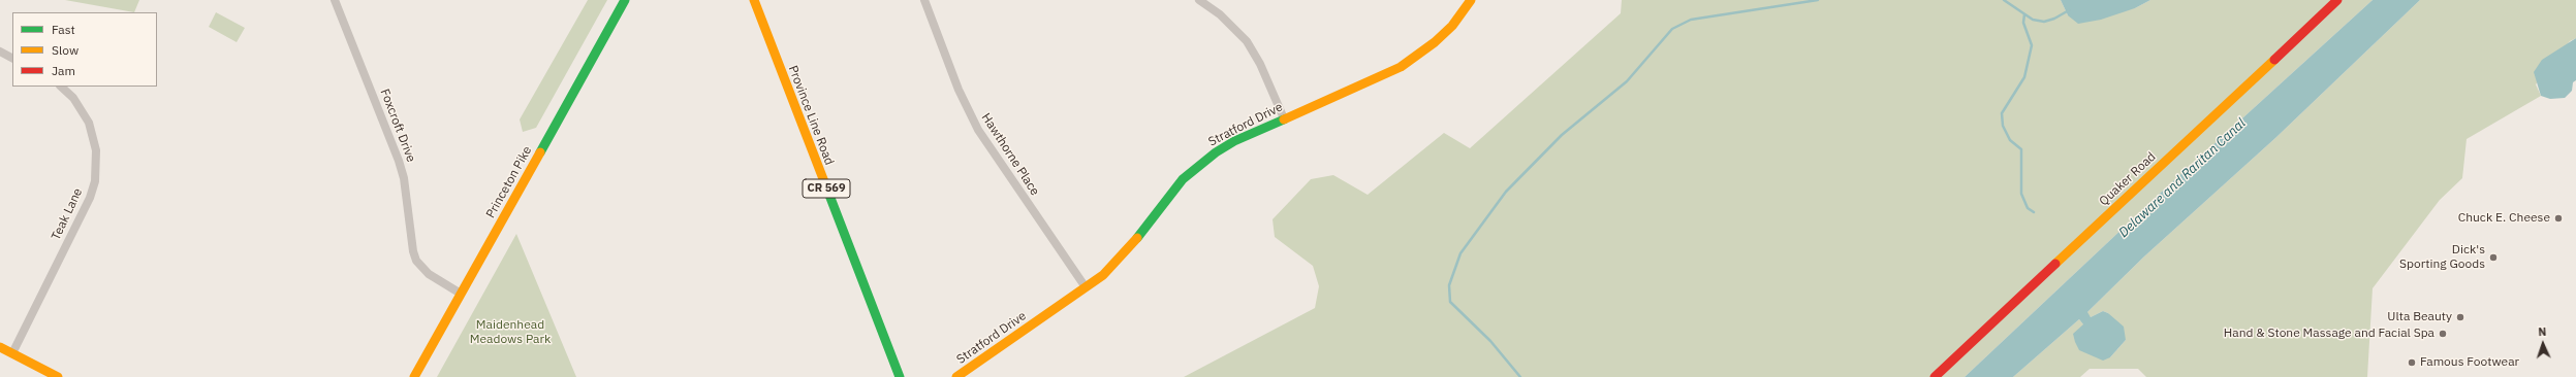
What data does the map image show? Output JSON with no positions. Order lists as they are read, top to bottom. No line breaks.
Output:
{"streets":{"street":["Province Line Road","Stratford Drive","Foxcroft Drive","Hawthorne Place","Quaker Road","Princeton Pike","CR 569","Teak Lane"]},"crossings":[["Stratford Drive","Hawthorne Place"],["Foxcroft Drive","Princeton Pike"]],"water":["Delaware and Raritan Canal"],"parks":["Maidenhead Meadows Park"],"places":["Chuck E. Cheese","Dick's Sporting Goods","Ulta Beauty","Hand & Stone Massage and Facial Spa","Famous Footwear"],"legend":["Fast","Slow","Jam"],"north":"top"}
